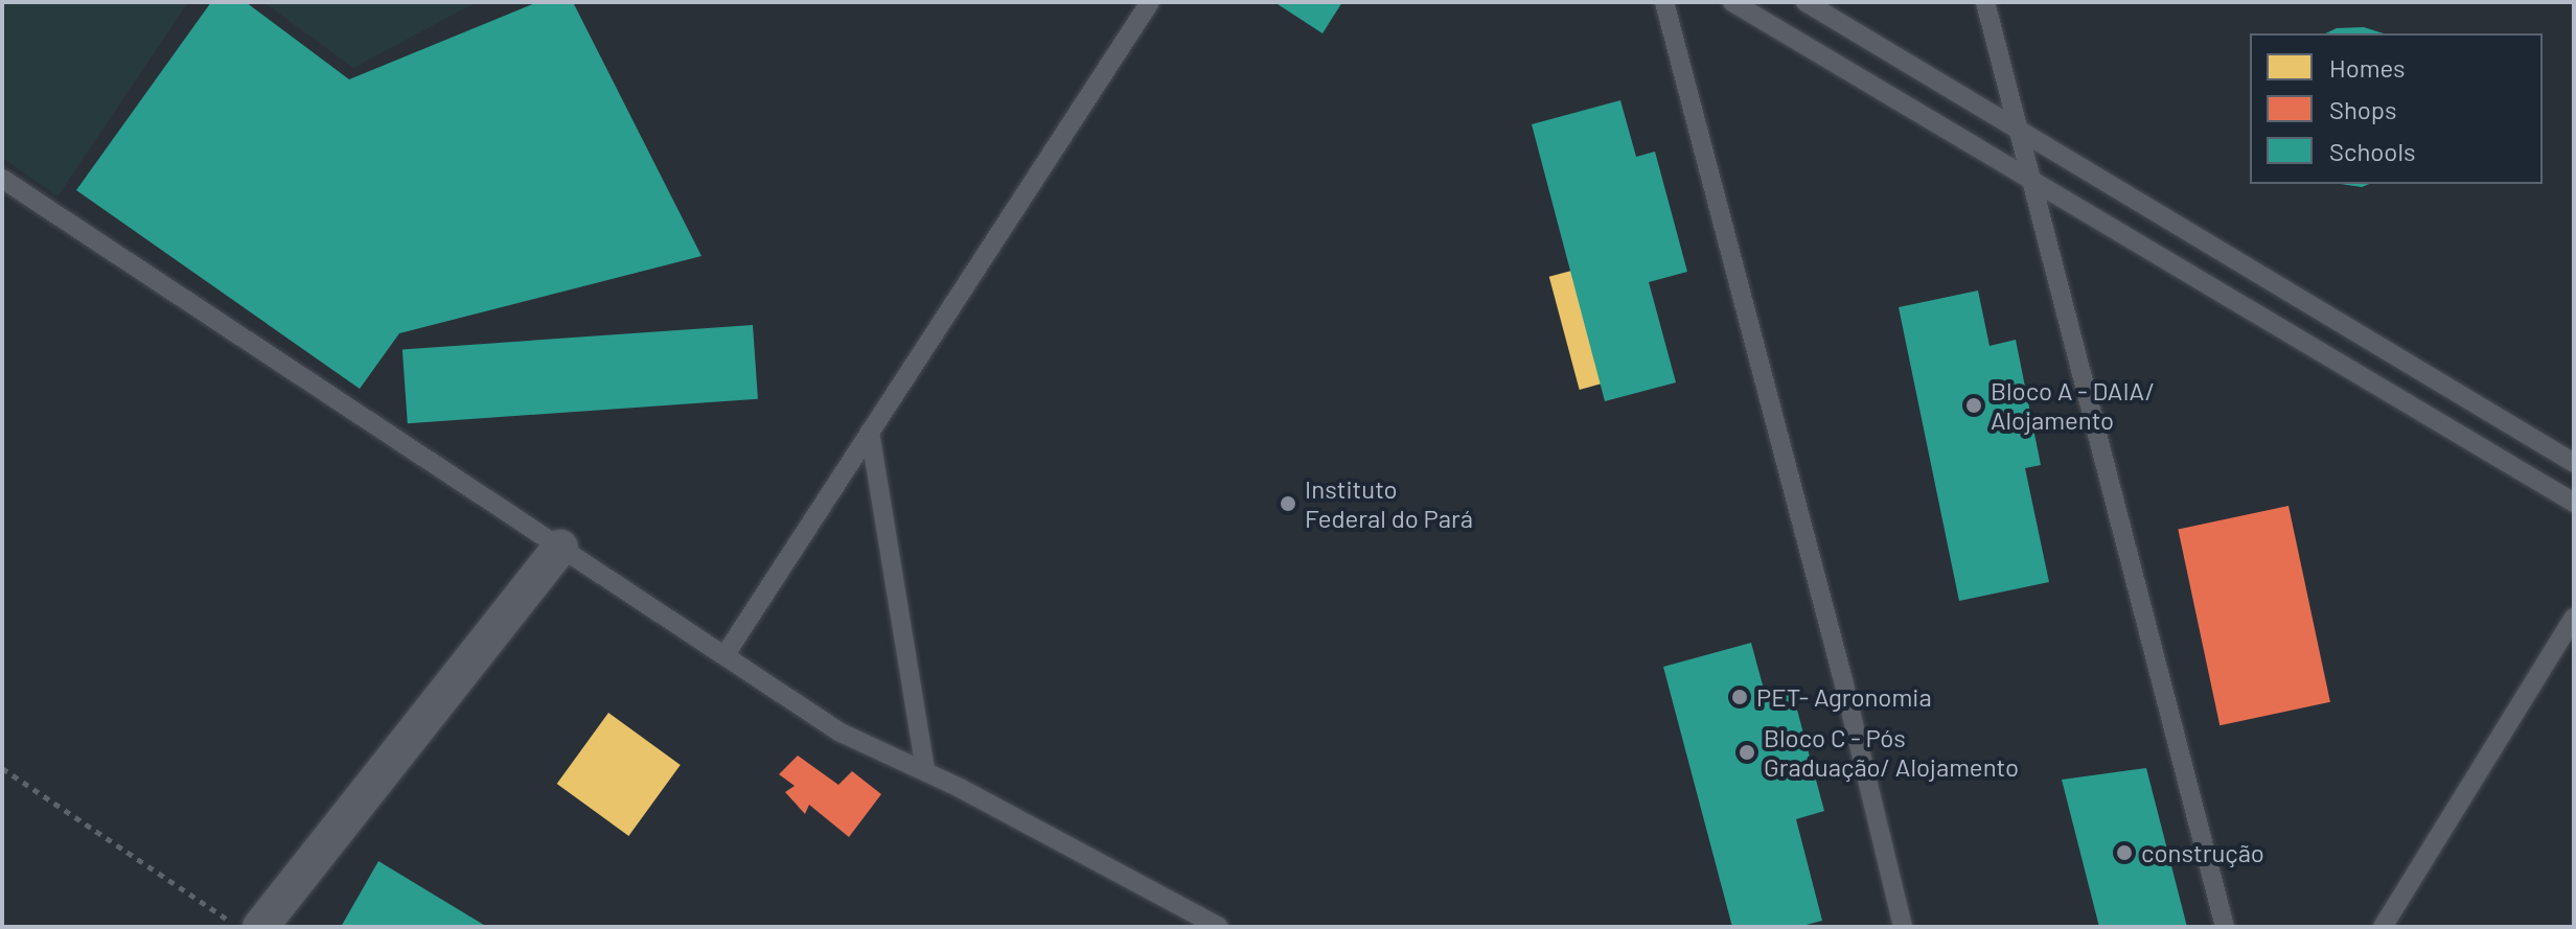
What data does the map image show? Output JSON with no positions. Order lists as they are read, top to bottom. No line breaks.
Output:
{"places":["Bloco A - DAIA/ Alojamento","Instituto Federal do Pará","PET- Agronomia","Bloco C - Pós Graduação/ Alojamento","construção"],"legend":["Homes","Shops","Schools"]}
